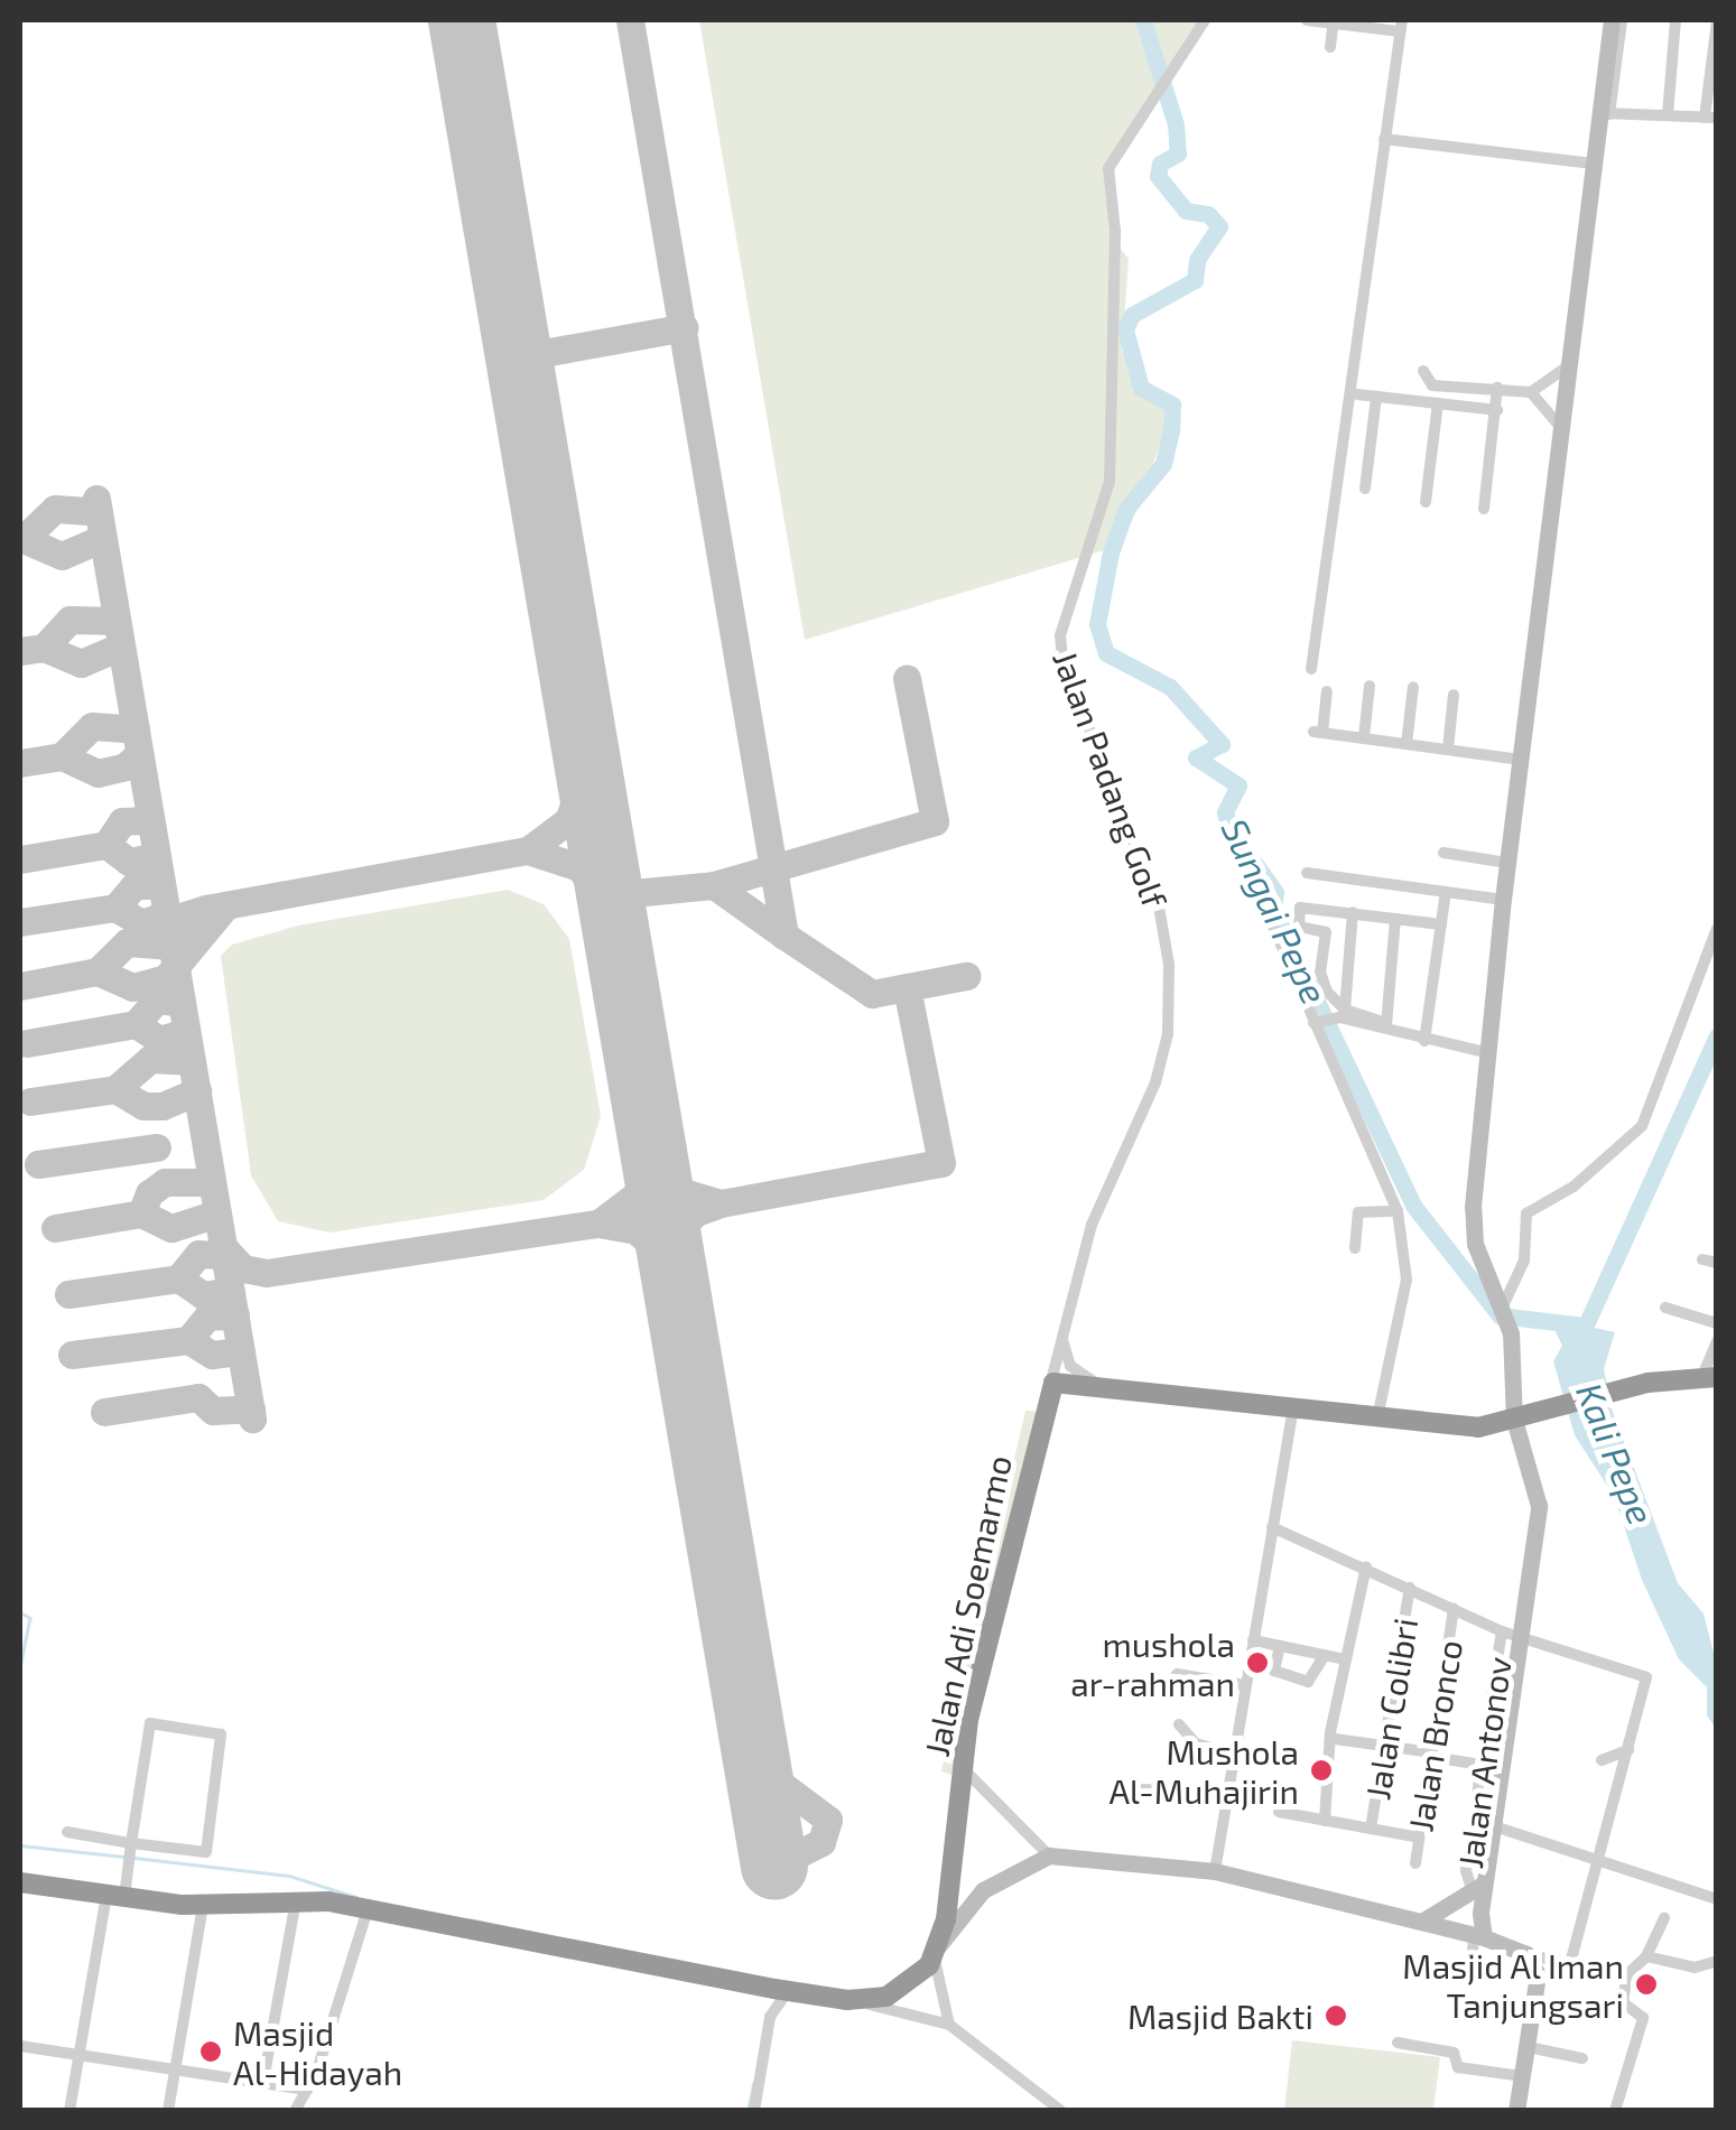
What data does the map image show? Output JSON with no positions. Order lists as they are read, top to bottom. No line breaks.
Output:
{"streets":{"highway":["Jalan Adi Soemarmo"],"street":["Jalan Padang Golf","Jalan Colibri","Jalan Bronco","Jalan Antonov"]},"crossings":[["Jalan Padang Golf","Jalan Adi Soemarmo"]],"water":["Sungai Pepe","Kali Pepe"],"places":["mushola ar-rahman","Mushola Al-Muhajirin","Masjid Al Iman Tanjungsari","Masjid Bakti","Masjid Al-Hidayah"]}
